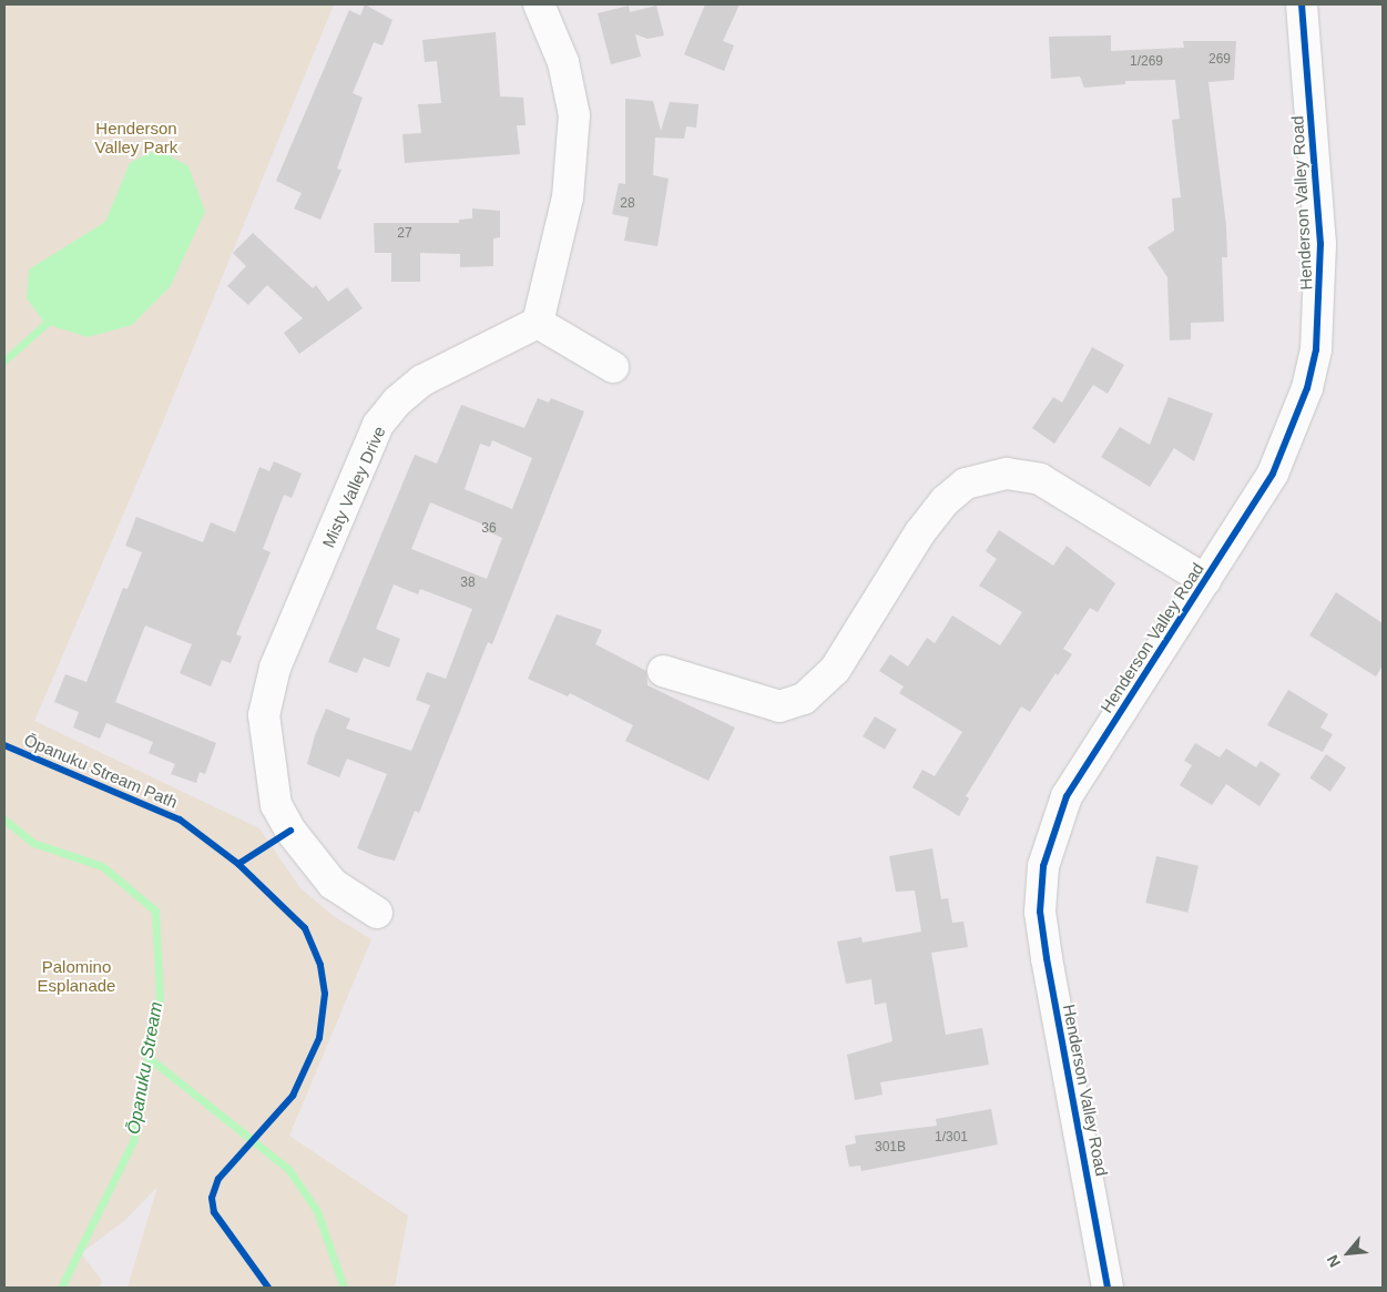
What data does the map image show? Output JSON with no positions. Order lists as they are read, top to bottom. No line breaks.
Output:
{"streets":{"street":["Henderson Valley Road","Misty Valley Drive"],"cycle path":["Ōpanuku Stream Path"]},"water":["Ōpanuku Stream"],"parks":["Henderson Valley Park","Palomino Esplanade"],"house_numbers":["269","1/269","28","27","36","38","1/301","301B"],"north":"bottom left"}
